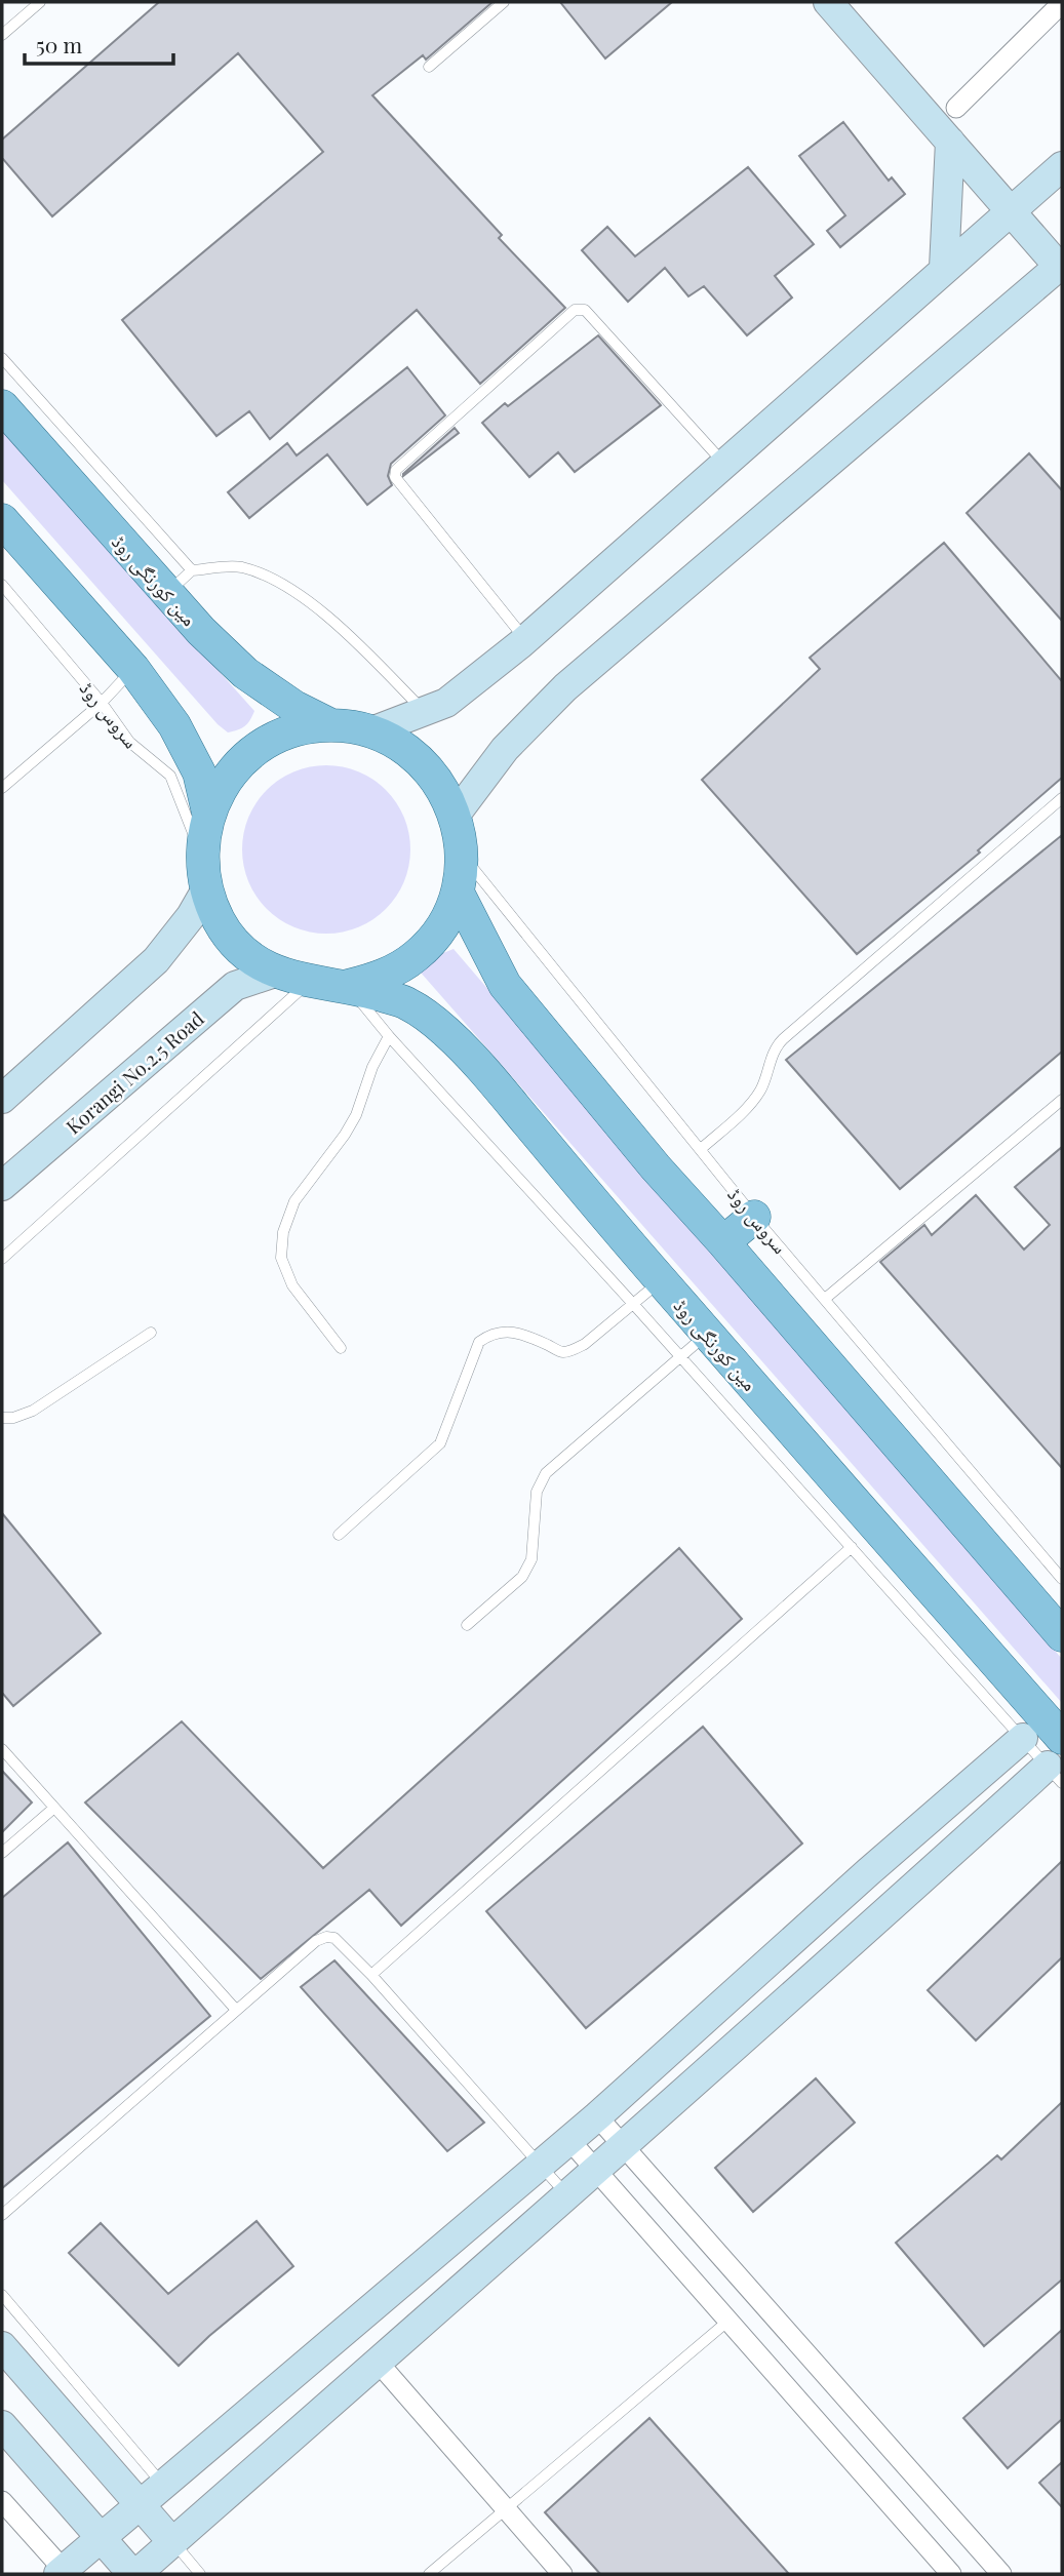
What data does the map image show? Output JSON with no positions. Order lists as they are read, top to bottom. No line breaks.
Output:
{"streets":{"main road":["مین کورنگی روڈ"],"street":["Korangi No.2.5 Road"],"lane":["سروس روڈ"]},"crossings":[["مین کورنگی روڈ","Korangi No.2.5 Road"]],"scale_bar":"50 m"}
